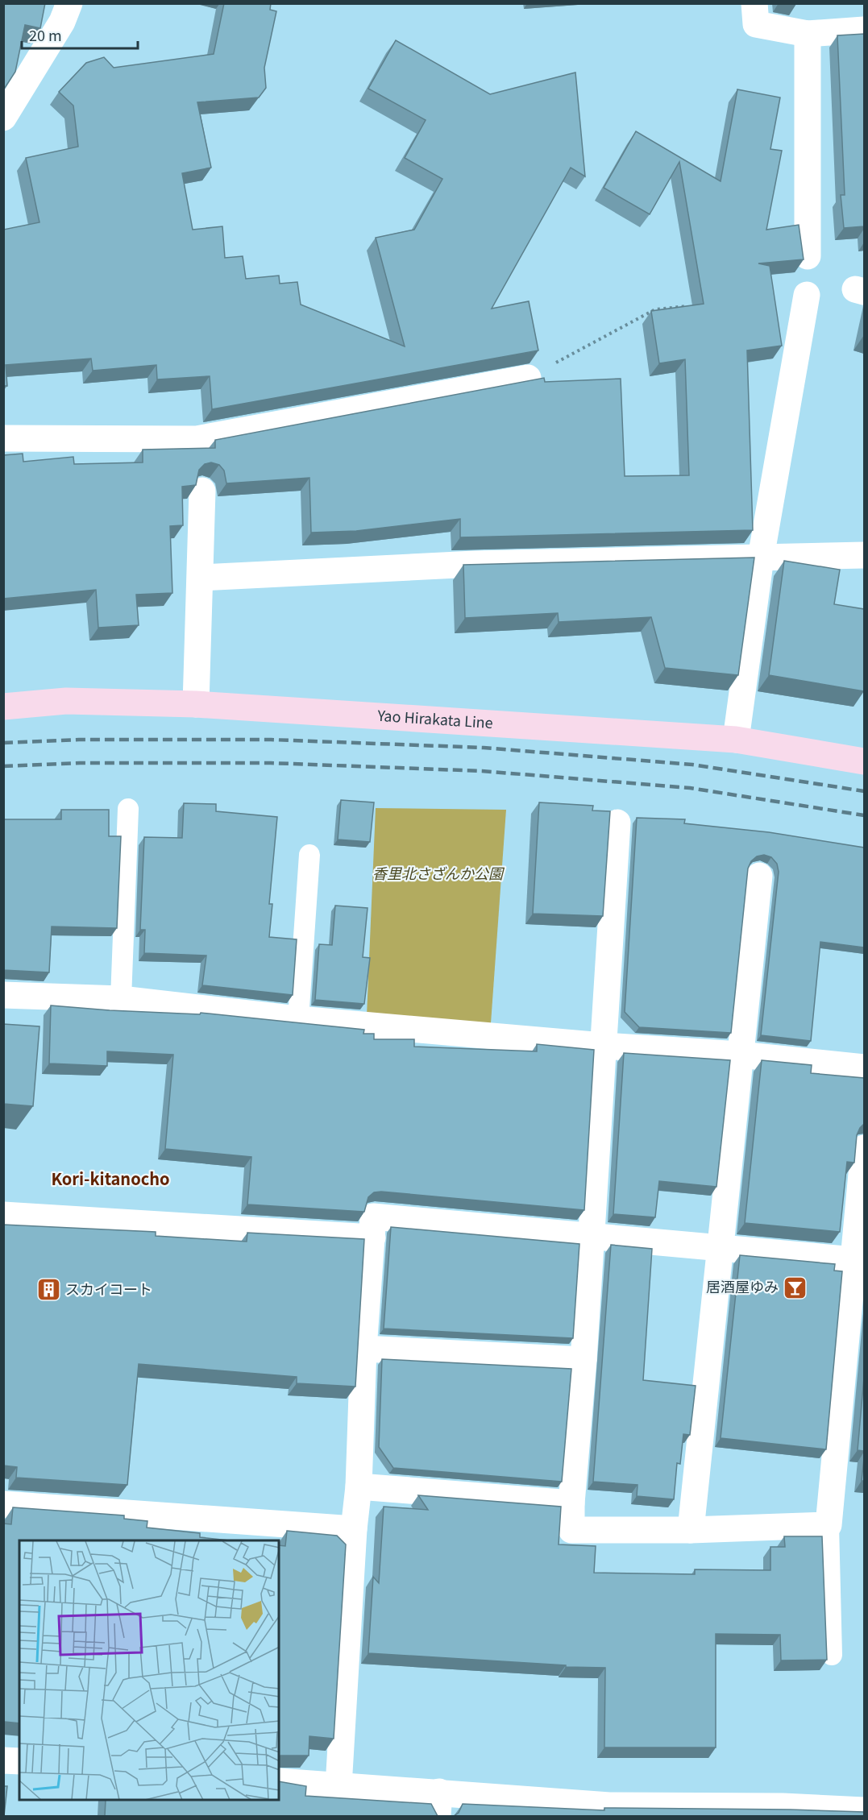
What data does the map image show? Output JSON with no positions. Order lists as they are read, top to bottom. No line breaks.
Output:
{"streets":{"main road":["Yao Hirakata Line"]},"districts":["Kori-kitanocho"],"parks":["香里北さざんか公園"],"places":{"bar":["居酒屋ゆみ"],"building":["スカイコート"]},"scale_bar":"20 m"}
